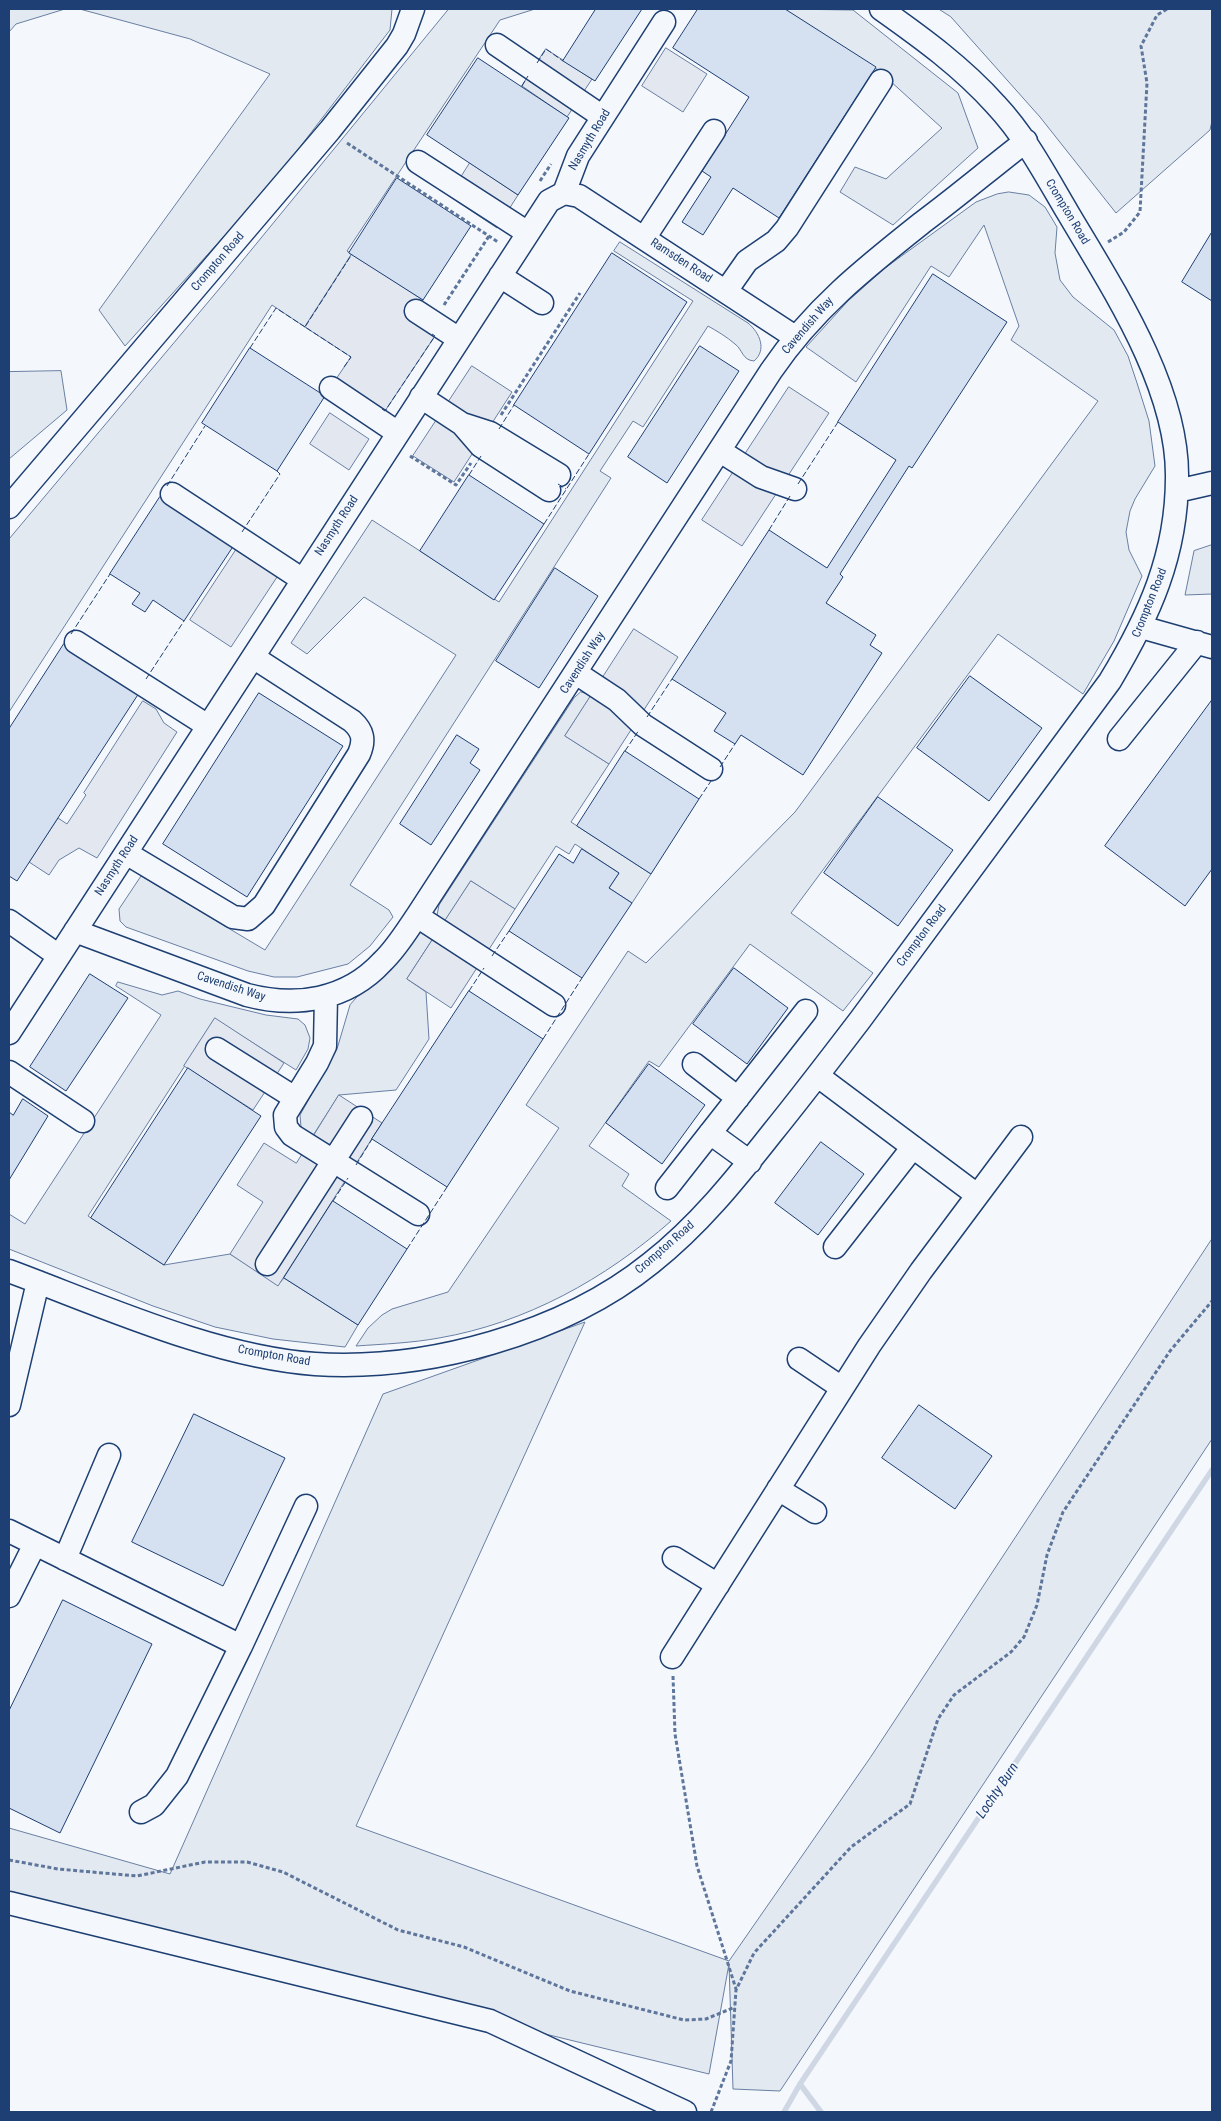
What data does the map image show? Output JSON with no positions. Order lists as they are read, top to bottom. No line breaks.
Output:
{"streets":{"street":["Nasmyth Road","Crompton Road","Ramsden Road","Cavendish Way"]},"crossings":[["Nasmyth Road","Ramsden Road"],["Nasmyth Road","Cavendish Way"],["Crompton Road","Cavendish Way"],["Ramsden Road","Cavendish Way"]],"water":["Lochty Burn"]}
